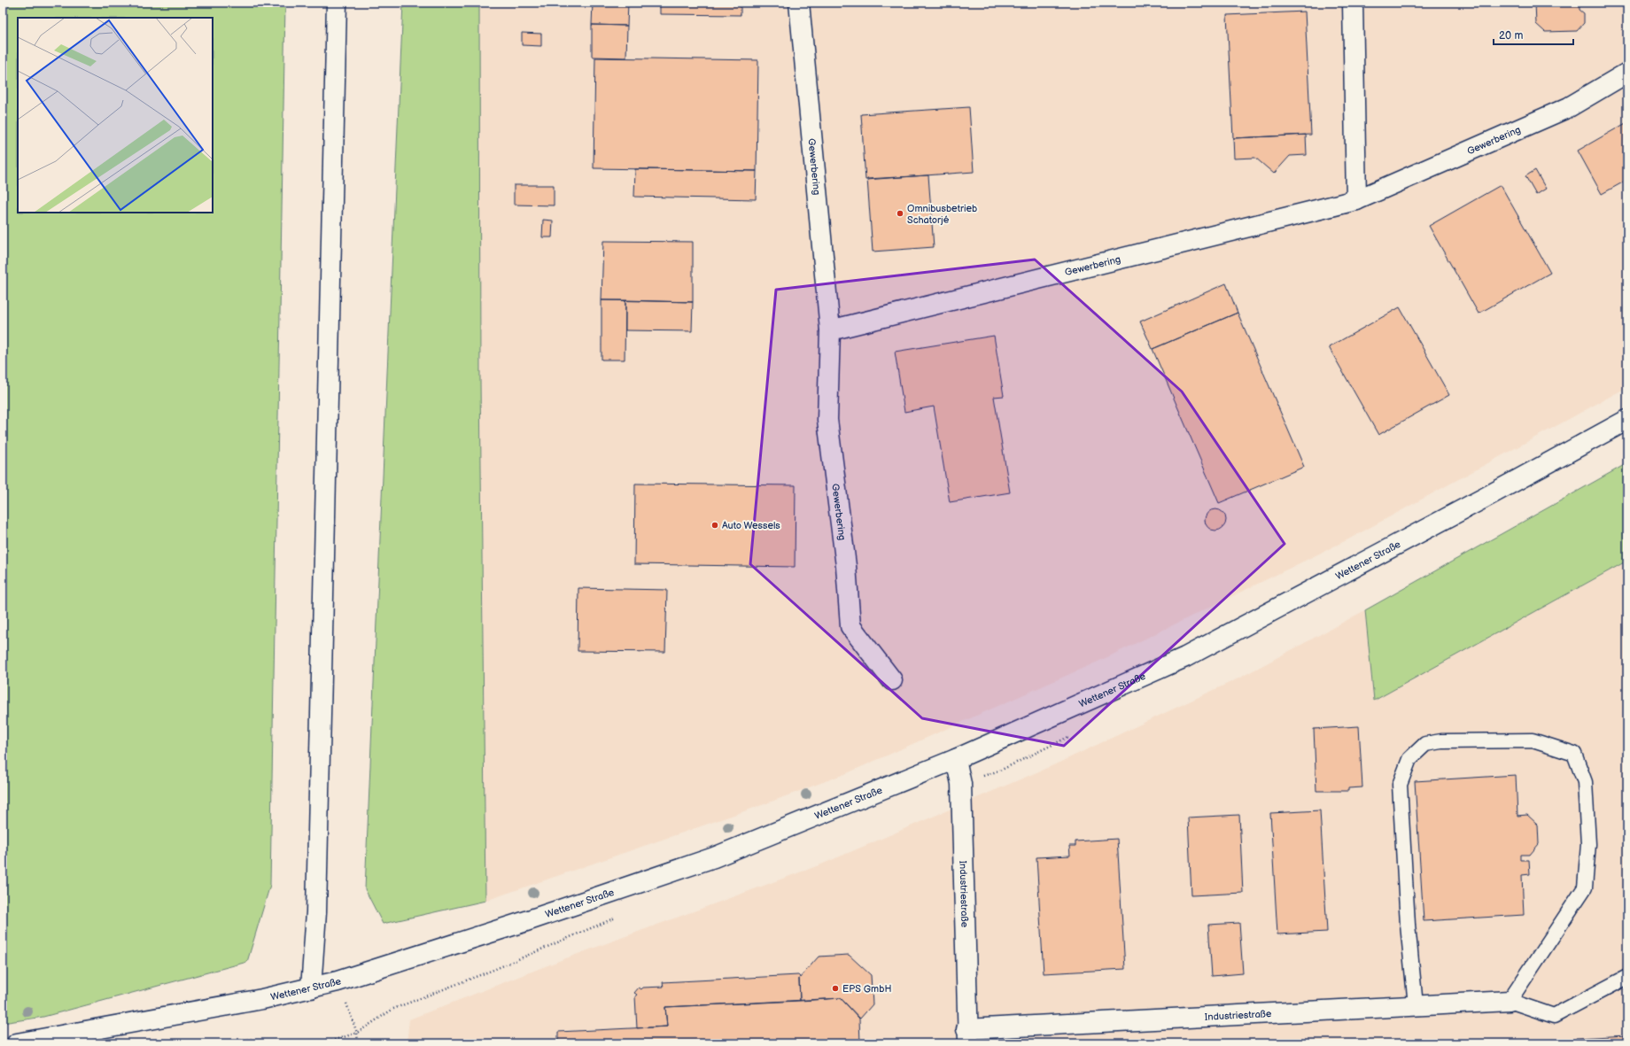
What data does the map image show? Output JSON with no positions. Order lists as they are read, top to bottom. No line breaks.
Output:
{"streets":{"street":["Gewerbering","Wettener Straße","Industriestraße"]},"crossings":[["Wettener Straße","Industriestraße"]],"places":["Omnibusbetrieb Schatorjé","Auto Wessels","EPS GmbH"],"scale_bar":"20 m"}
